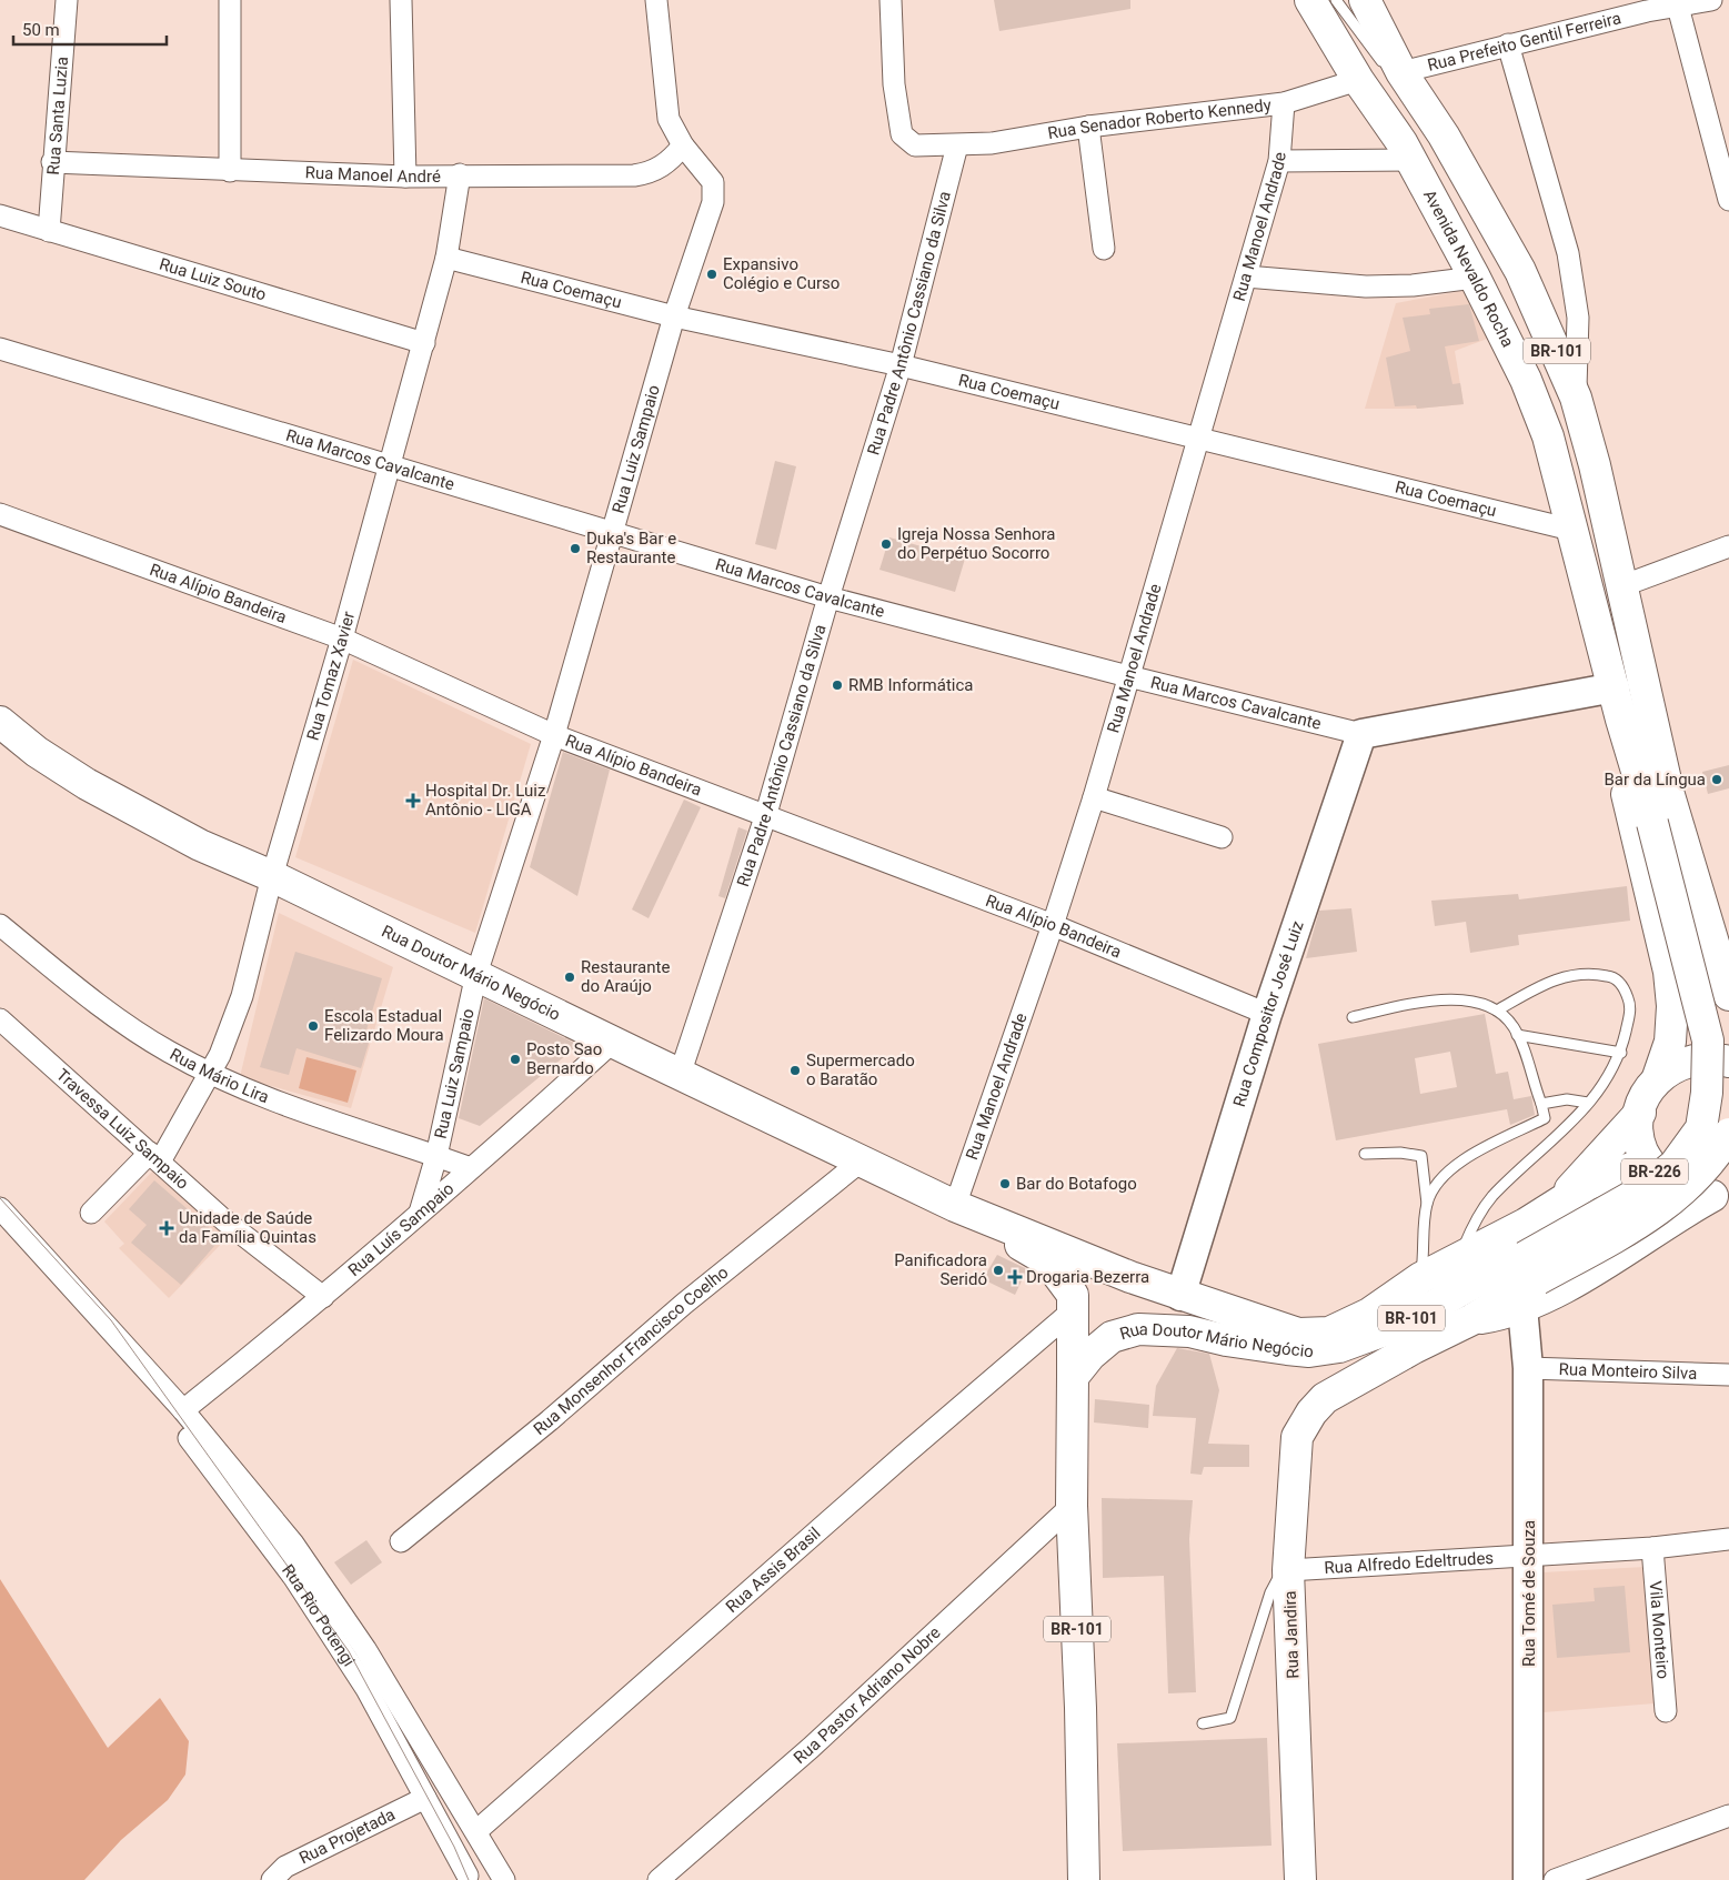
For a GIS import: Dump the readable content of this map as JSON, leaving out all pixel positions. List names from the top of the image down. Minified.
{"streets":{"main road":["Avenida Nevaldo Rocha","BR-101","Rua Doutor Mário Negócio","BR-226","Rua Jandira"],"street":["Rua Prefeito Gentil Ferreira","Rua Santa Luzia","Rua Senador Roberto Kennedy","Rua Manoel André","Rua Manoel Andrade","Rua Luiz Souto","Rua Coemaçu","Rua Padre Antônio Cassiano da Silva","Rua Luiz Sampaio","Rua Marcos Cavalcante","Rua Alípio Bandeira","Rua Tomaz Xavier","Rua Compositor José Luiz","Rua Mário Lira","Travessa Luiz Sampaio","Rua Luís Sampaio","Rua Monsenhor Francisco Coelho","Rua Monteiro Silva","Rua Alfredo Edeltrudes","Rua Assis Brasil","Rua Tomé de Souza","Rua Rio Potengi","Vila Monteiro","Rua Pastor Adriano Nobre","Rua Projetada"]},"crossings":[["Rua Prefeito Gentil Ferreira","BR-101"],["Rua Santa Luzia","Rua Manoel André"],["Rua Santa Luzia","Rua Luiz Souto"],["Rua Senador Roberto Kennedy","Rua Manoel Andrade"],["Rua Senador Roberto Kennedy","Avenida Nevaldo Rocha"],["Rua Senador Roberto Kennedy","Rua Padre Antônio Cassiano da Silva"],["Rua Manoel André","Rua Luiz Sampaio"],["Rua Manoel André","Rua Tomaz Xavier"],["Rua Manoel Andrade","Rua Coemaçu"],["Rua Manoel Andrade","Rua Marcos Cavalcante"],["Rua Manoel Andrade","Rua Alípio Bandeira"],["Rua Manoel Andrade","Rua Doutor Mário Negócio"],["Avenida Nevaldo Rocha","Rua Coemaçu"],["Avenida Nevaldo Rocha","BR-101"],["Avenida Nevaldo Rocha","Rua Marcos Cavalcante"],["Rua Luiz Souto","Rua Tomaz Xavier"],["Rua Coemaçu","Rua Padre Antônio Cassiano da Silva"],["Rua Coemaçu","Rua Luiz Sampaio"],["Rua Coemaçu","Rua Tomaz Xavier"],["Rua Padre Antônio Cassiano da Silva","Rua Marcos Cavalcante"],["Rua Padre Antônio Cassiano da Silva","Rua Alípio Bandeira"],["Rua Padre Antônio Cassiano da Silva","Rua Doutor Mário Negócio"],["BR-101","Rua Doutor Mário Negócio"],["BR-101","Rua Jandira"],["BR-101","Rua Pastor Adriano Nobre"],["Rua Luiz Sampaio","Rua Marcos Cavalcante"],["Rua Luiz Sampaio","Rua Alípio Bandeira"],["Rua Luiz Sampaio","Rua Doutor Mário Negócio"],["Rua Luiz Sampaio","Rua Mário Lira"],["Rua Luiz Sampaio","Rua Luís Sampaio"],["Rua Marcos Cavalcante","Rua Tomaz Xavier"],["Rua Marcos Cavalcante","Rua Compositor José Luiz"],["Rua Alípio Bandeira","Rua Tomaz Xavier"],["Rua Alípio Bandeira","Rua Compositor José Luiz"],["Rua Tomaz Xavier","Rua Doutor Mário Negócio"],["Rua Tomaz Xavier","Rua Mário Lira"],["Rua Tomaz Xavier","Travessa Luiz Sampaio"],["Rua Doutor Mário Negócio","Rua Compositor José Luiz"],["Rua Doutor Mário Negócio","BR-226"],["Rua Doutor Mário Negócio","Rua Luís Sampaio"],["Rua Doutor Mário Negócio","Rua Monsenhor Francisco Coelho"],["Rua Doutor Mário Negócio","Rua Assis Brasil"],["Rua Mário Lira","Rua Luís Sampaio"],["Travessa Luiz Sampaio","Rua Luís Sampaio"],["Rua Luís Sampaio","Rua Rio Potengi"],["Rua Monteiro Silva","Rua Tomé de Souza"],["Rua Alfredo Edeltrudes","Rua Tomé de Souza"],["Rua Alfredo Edeltrudes","Vila Monteiro"],["Rua Alfredo Edeltrudes","Rua Jandira"],["Rua Assis Brasil","Rua Rio Potengi"],["Rua Rio Potengi","Rua Projetada"]],"places":{"other":["Expansivo Colégio e Curso","Igreja Nossa Senhora do Perpétuo Socorro","Duka's Bar e Restaurante","RMB Informática","Bar da Língua","Restaurante do Araújo","Escola Estadual Felizardo Moura","Posto Sao Bernardo","Supermercado o Baratão","Bar do Botafogo","Panificadora Seridó"],"health":["Hospital Dr. Luiz Antônio - LIGA","Unidade de Saúde da Família Quintas","Drogaria Bezerra"]},"scale_bar":"50 m"}
